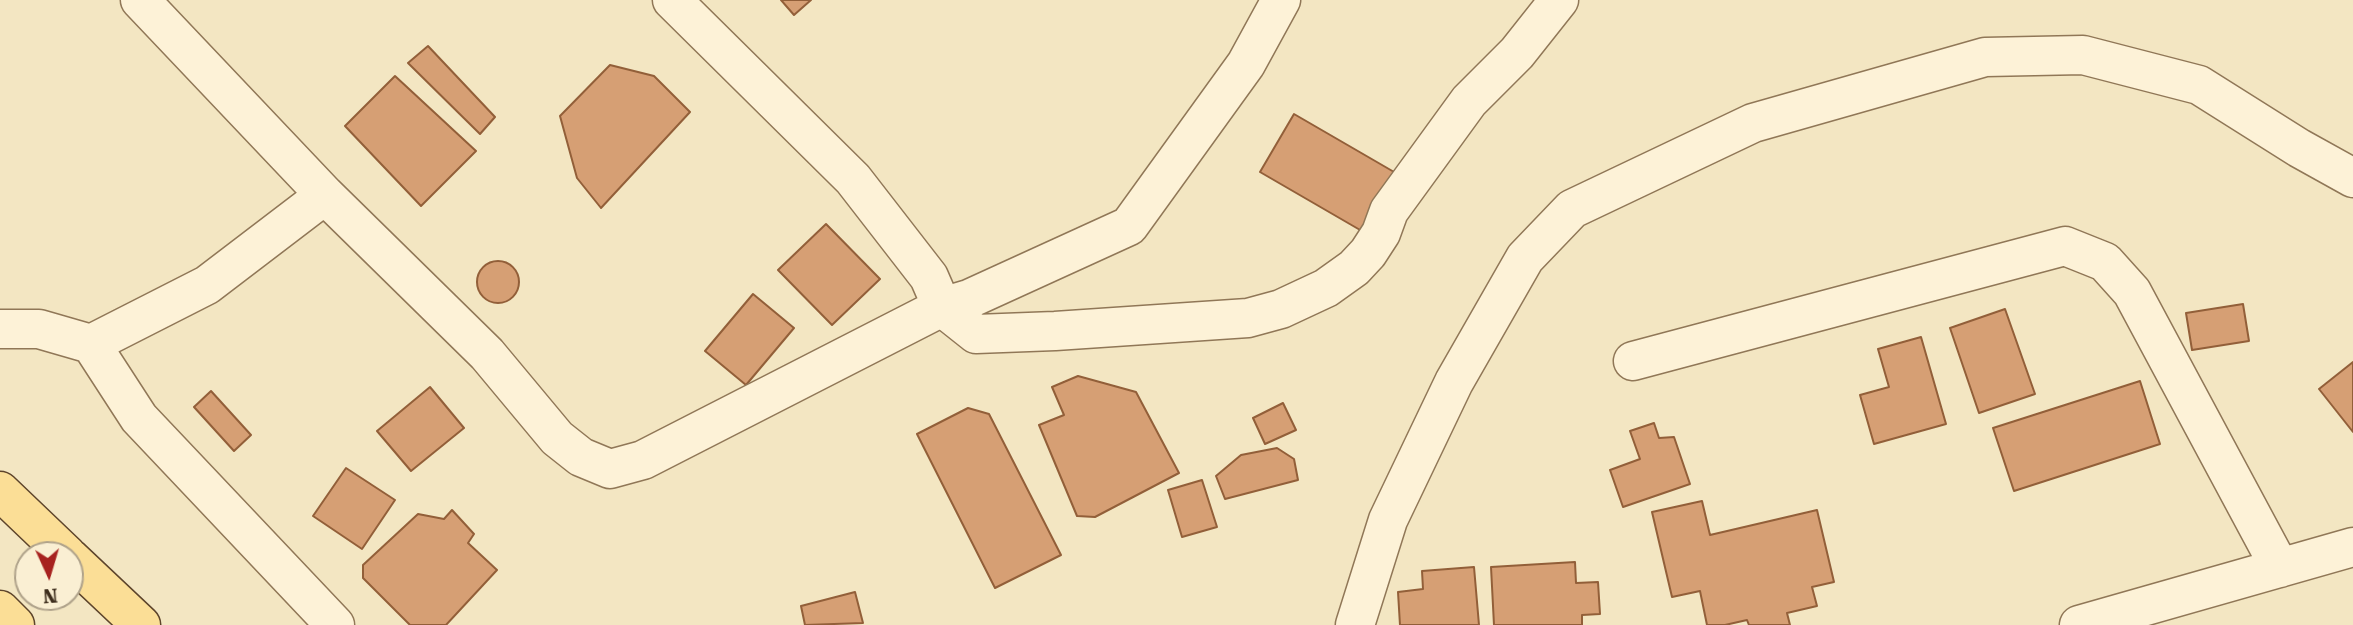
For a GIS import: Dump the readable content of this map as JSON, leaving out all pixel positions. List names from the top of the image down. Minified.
{"north":"bottom"}
